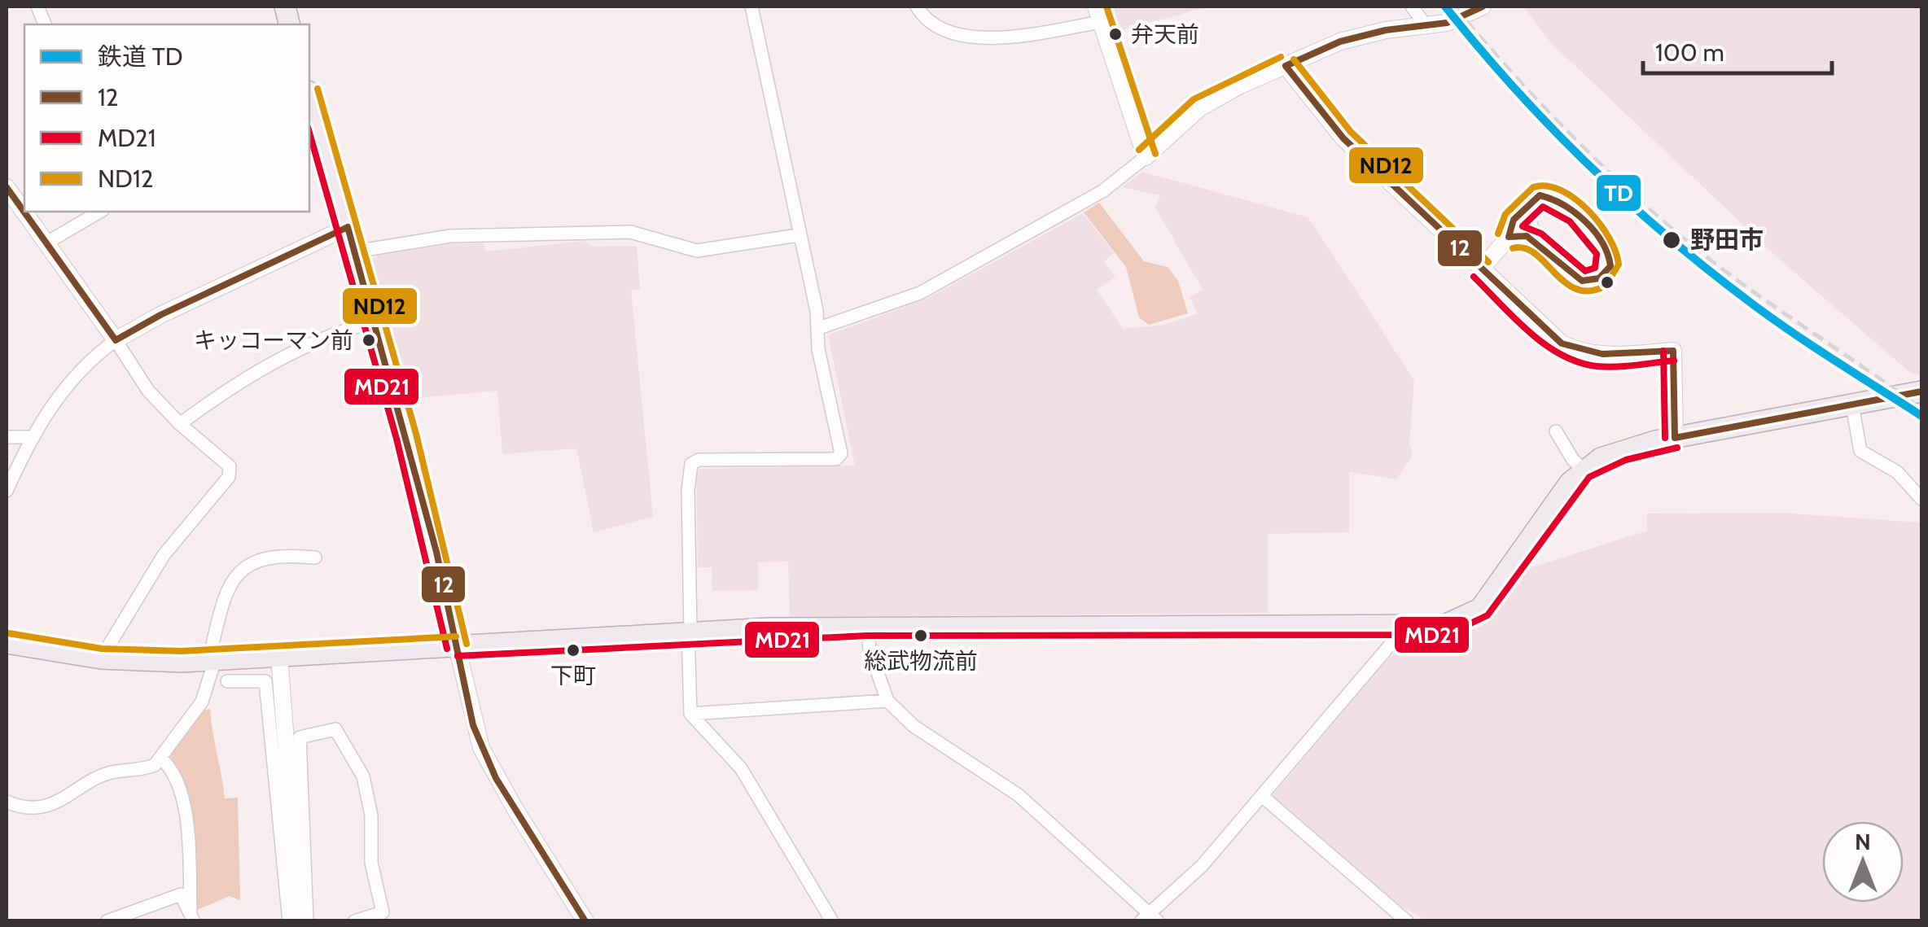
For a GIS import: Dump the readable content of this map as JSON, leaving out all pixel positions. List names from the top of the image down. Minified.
{"places":["弁天前","野田市","キッコーマン前","総武物流前","下町"],"lines":["rail line TD","transit line 12","transit line ND12","transit line MD21"],"legend":["鉄道 TD","12","MD21","ND12"],"scale_bar":"100 m","north":"top"}
